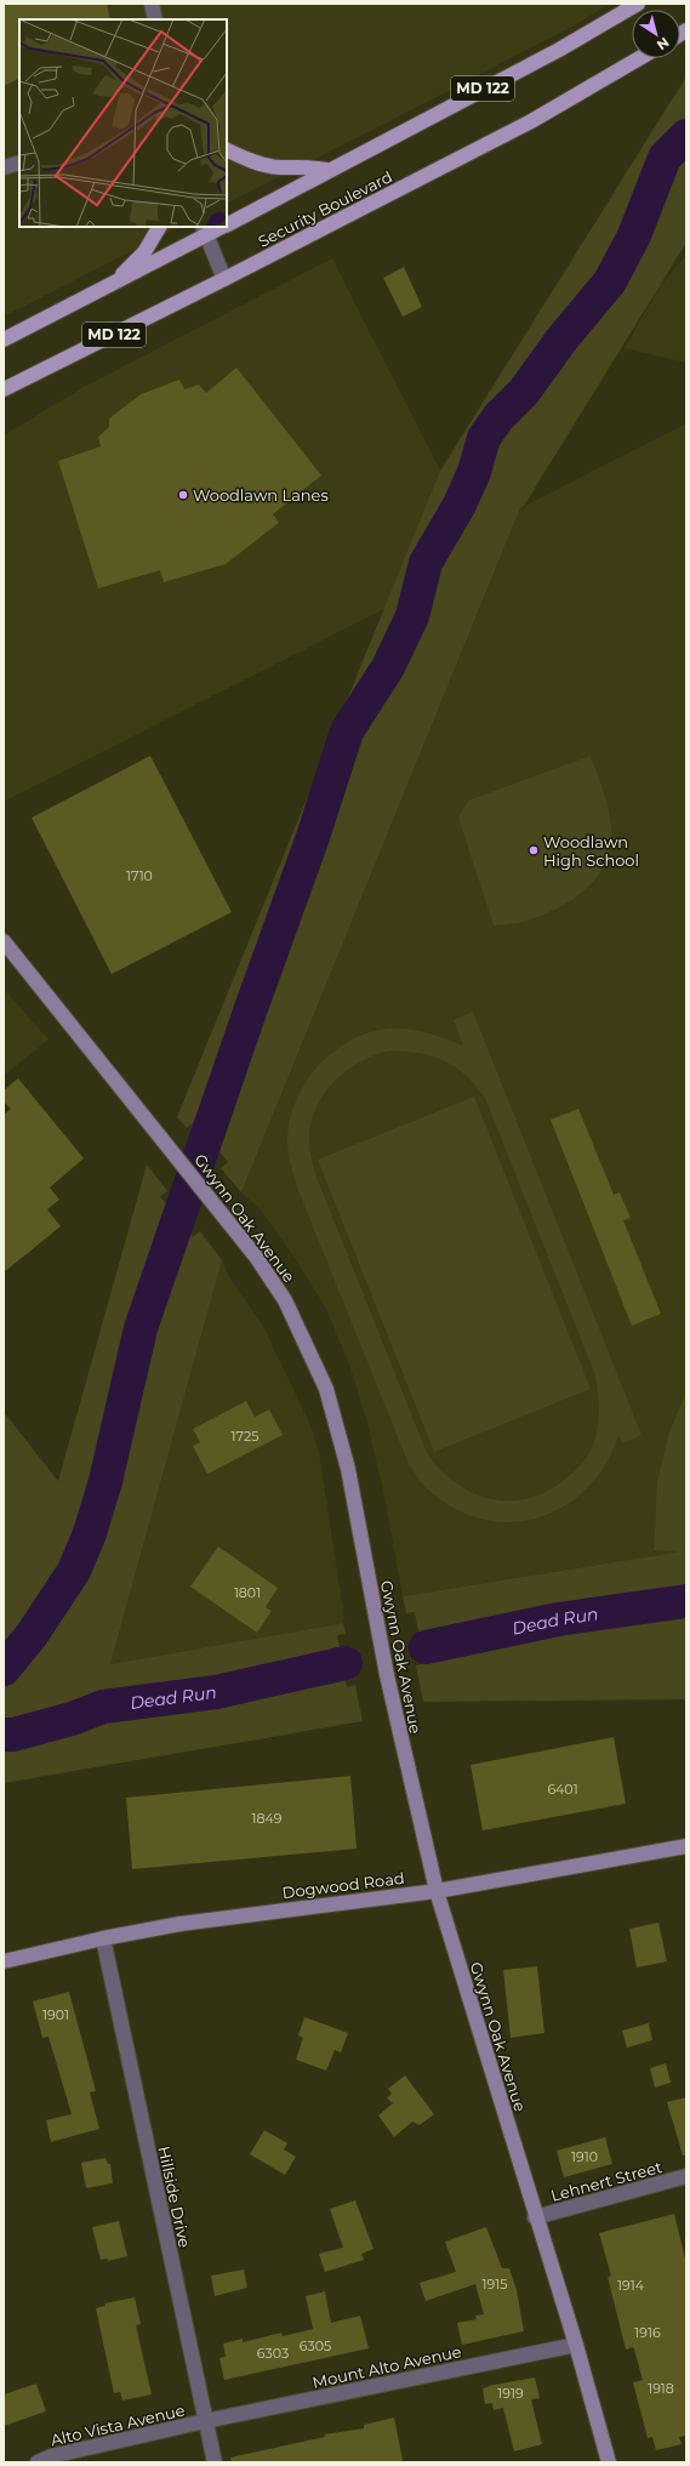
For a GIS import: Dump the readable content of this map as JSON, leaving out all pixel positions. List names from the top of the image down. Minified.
{"streets":{"main road":["MD 122","Security Boulevard"],"street":["Gwynn Oak Avenue","Dogwood Road","Lehnert Street","Hillside Drive","Mount Alto Avenue","Alto Vista Avenue"]},"crossings":[["Gwynn Oak Avenue","Dogwood Road"],["Gwynn Oak Avenue","Lehnert Street"],["Gwynn Oak Avenue","Mount Alto Avenue"],["Dogwood Road","Hillside Drive"],["Hillside Drive","Mount Alto Avenue"],["Hillside Drive","Alto Vista Avenue"],["Mount Alto Avenue","Alto Vista Avenue"]],"water":["Dead Run"],"places":["Woodlawn Lanes","Woodlawn High School"],"house_numbers":["1710","1725","1801","6401","1849","1901","1910","1915","1914","1916","6305","6303","1918","1919"],"north":"bottom right"}
